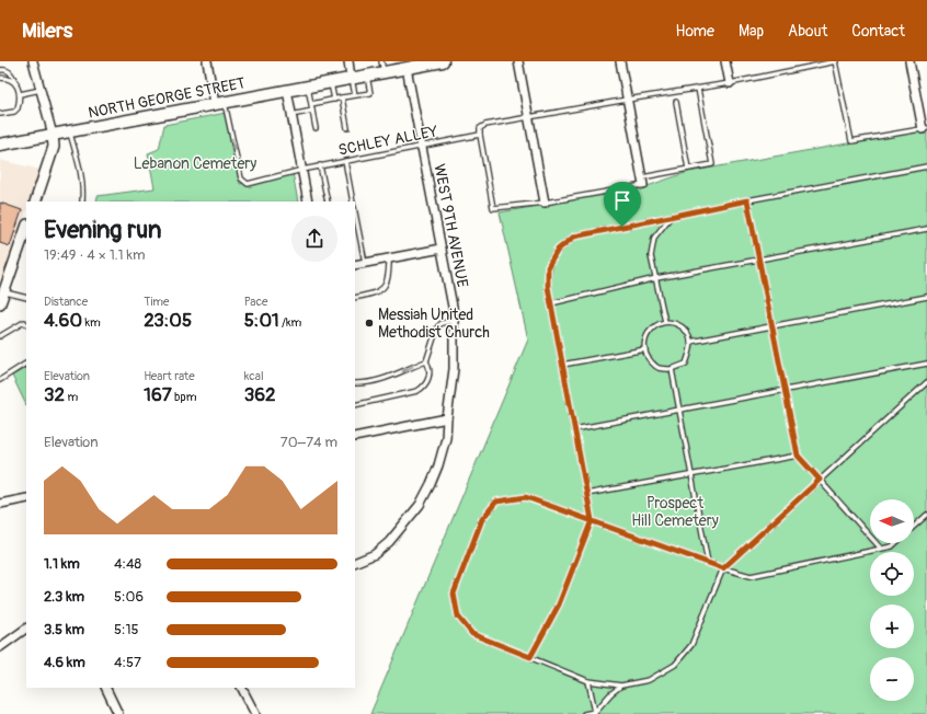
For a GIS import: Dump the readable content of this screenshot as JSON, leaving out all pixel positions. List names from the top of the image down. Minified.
{"streets":{"main road":["NORTH GEORGE STREET"],"street":["WEST 9TH AVENUE"],"lane":["SCHLEY ALLEY"]},"crossings":[["NORTH GEORGE STREET","SCHLEY ALLEY"],["NORTH GEORGE STREET","WEST 9TH AVENUE"],["SCHLEY ALLEY","WEST 9TH AVENUE"]],"parks":["Lebanon Cemetery","Prospect Hill Cemetery"],"places":["Messiah United Methodist Church"],"north":"left","page":{"header":"Milers","nav":["Home","Map","About","Contact"],"heading":["Evening run","19:49 · 4 × 1.1 km"],"stats":[["Distance","4.60 km"],["Time","23:05"],["Pace","5:01 /km"],["Elevation","32 m"],["Heart rate","167 bpm"],["kcal","362"]],"chart":["Elevation","70–74 m"],"map_buttons":["+","−"],"list":[{"name":"1.1 km","note":"4:48"},{"name":"2.3 km","note":"5:06"},{"name":"3.5 km","note":"5:15"},{"name":"4.6 km","note":"4:57"}]}}
